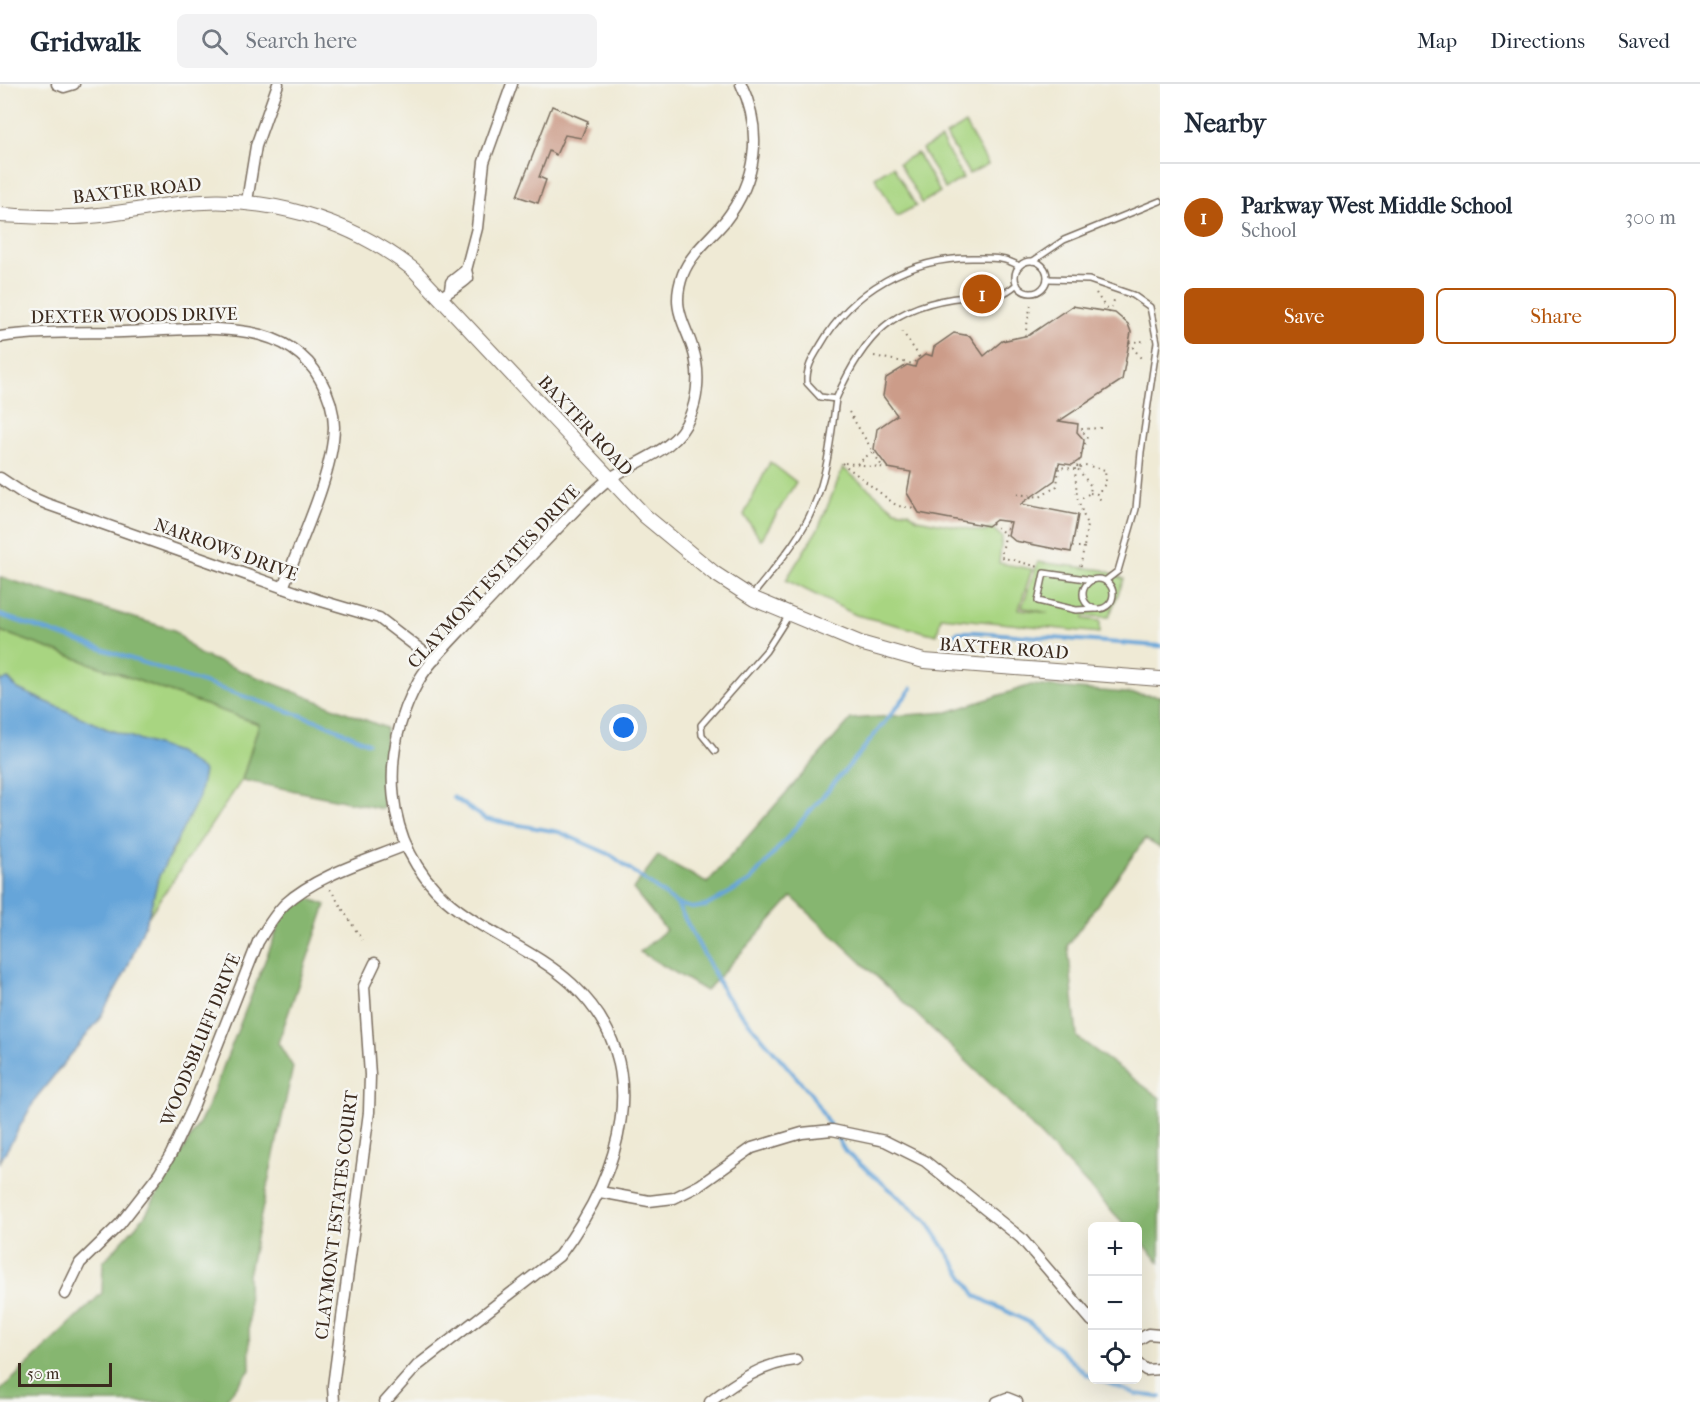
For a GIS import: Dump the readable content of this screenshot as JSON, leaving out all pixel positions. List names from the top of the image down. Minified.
{"streets":{"main road":["BAXTER ROAD"],"street":["DEXTER WOODS DRIVE","NARROWS DRIVE","CLAYMONT ESTATES DRIVE","WOODSBLUFF DRIVE","CLAYMONT ESTATES COURT"]},"crossings":[["BAXTER ROAD","CLAYMONT ESTATES DRIVE"],["DEXTER WOODS DRIVE","NARROWS DRIVE"],["NARROWS DRIVE","CLAYMONT ESTATES DRIVE"],["CLAYMONT ESTATES DRIVE","WOODSBLUFF DRIVE"]],"scale_bar":"50 m","page":{"header":"Gridwalk","search":"Search here","nav":["Map","Directions","Saved"],"heading":"Nearby","list":[{"mark":"1","name":"Parkway West Middle School","note":"School","value":"300 m"}],"buttons":["Save","Share"],"pins":"1","map_buttons":["+","−"],"scale":"50 m"}}
